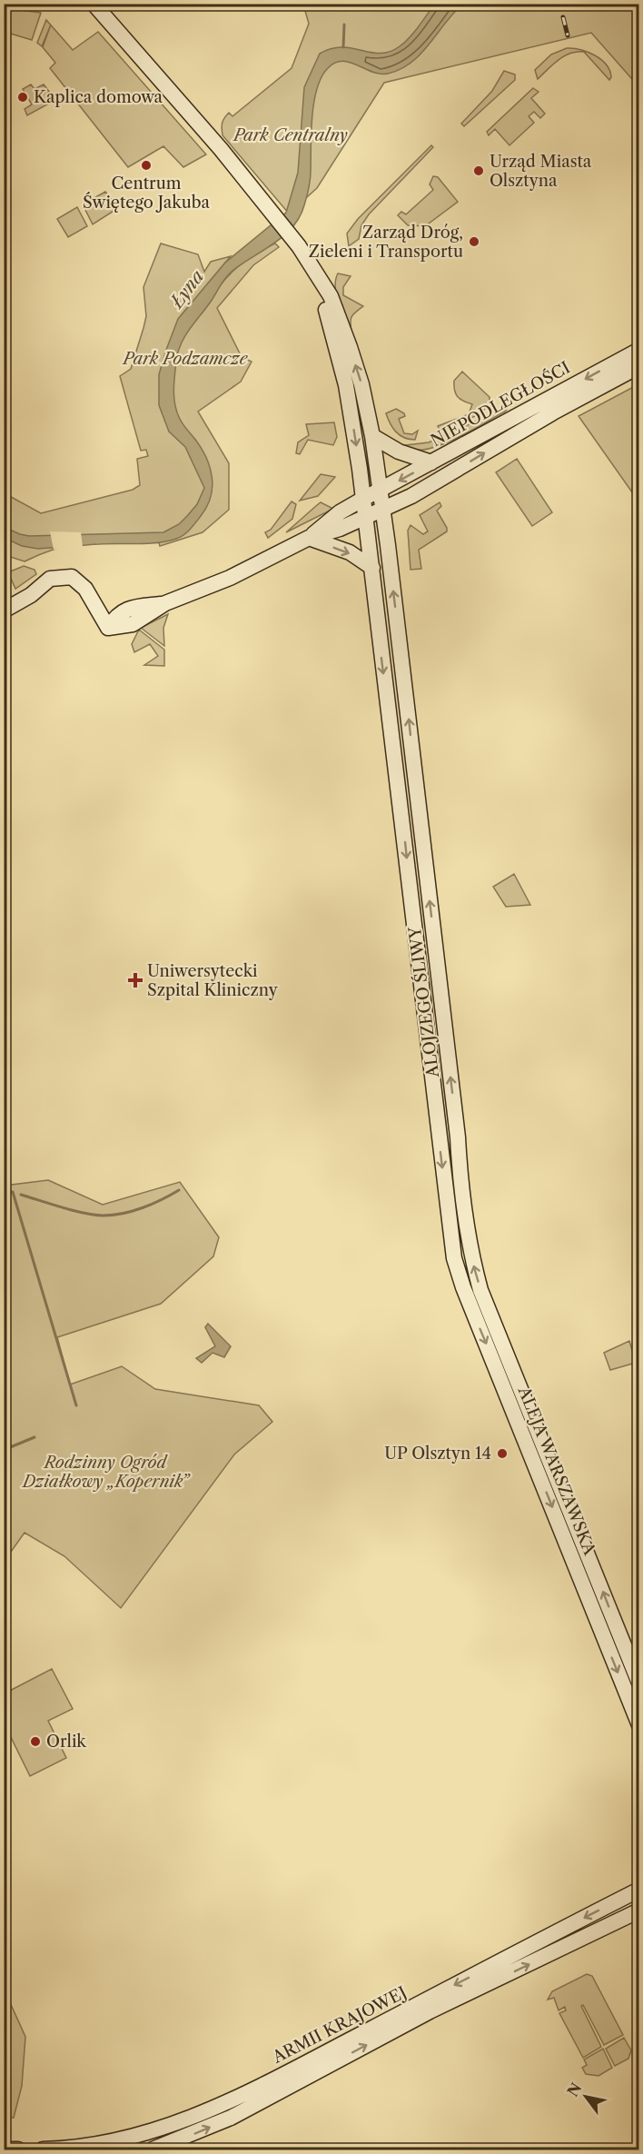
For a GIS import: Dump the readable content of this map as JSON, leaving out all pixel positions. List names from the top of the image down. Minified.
{"streets":{"street":["NIEPODLEGŁOŚCI","ALOJZEGO ŚLIWY","ALEJA WARSZAWSKA","ARMII KRAJOWEJ"]},"crossings":[["NIEPODLEGŁOŚCI","ALOJZEGO ŚLIWY"],["ALOJZEGO ŚLIWY","ALEJA WARSZAWSKA"]],"water":["Łyna"],"parks":["Park Centralny","Park Podzamcze","Rodzinny Ogród Działkowy „Kopernik”"],"places":{"other":["Kaplica domowa","Centrum Świętego Jakuba","Urząd Miasta Olsztyna","Zarząd Dróg, Zieleni i Transportu","UP Olsztyn 14","Orlik"],"health":["Uniwersytecki Szpital Kliniczny"]},"north":"top left"}
